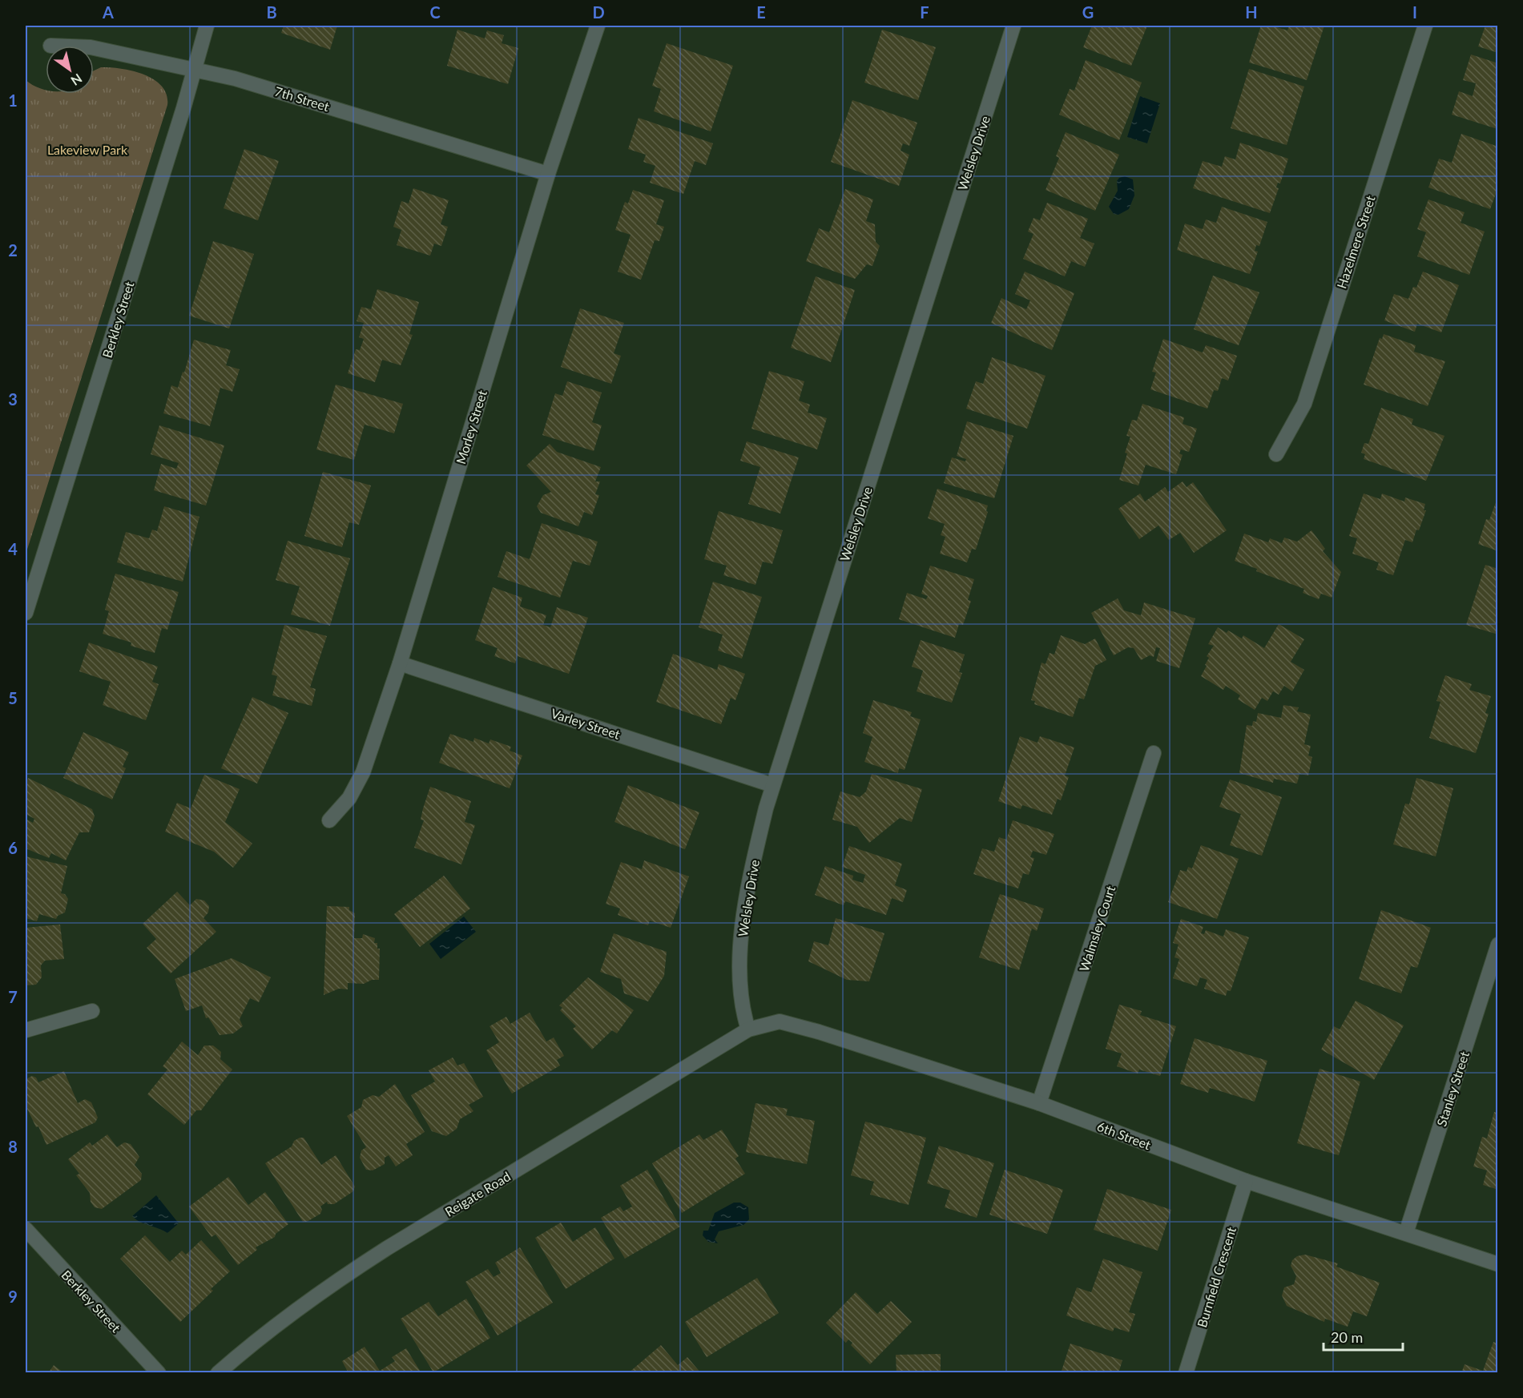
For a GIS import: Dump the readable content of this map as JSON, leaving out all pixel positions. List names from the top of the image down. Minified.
{"streets":{"street":["7th Street","Welsley Drive","Hazelmere Street","Berkley Street","Morley Street","Varley Street","Walmsley Court","Stanley Street","6th Street","Reigate Road","Burnfield Crescent"]},"crossings":[["7th Street","Berkley Street"],["7th Street","Morley Street"],["Welsley Drive","Varley Street"],["Welsley Drive","6th Street"],["Welsley Drive","Reigate Road"],["Morley Street","Varley Street"],["Walmsley Court","6th Street"],["Stanley Street","6th Street"],["6th Street","Reigate Road"],["6th Street","Burnfield Crescent"]],"parks":["Lakeview Park"],"scale_bar":"20 m","north":"bottom right","grid":{"columns":["A","B","C","D","E","F","G","H","I"],"rows":["1","2","3","4","5","6","7","8","9"]}}
